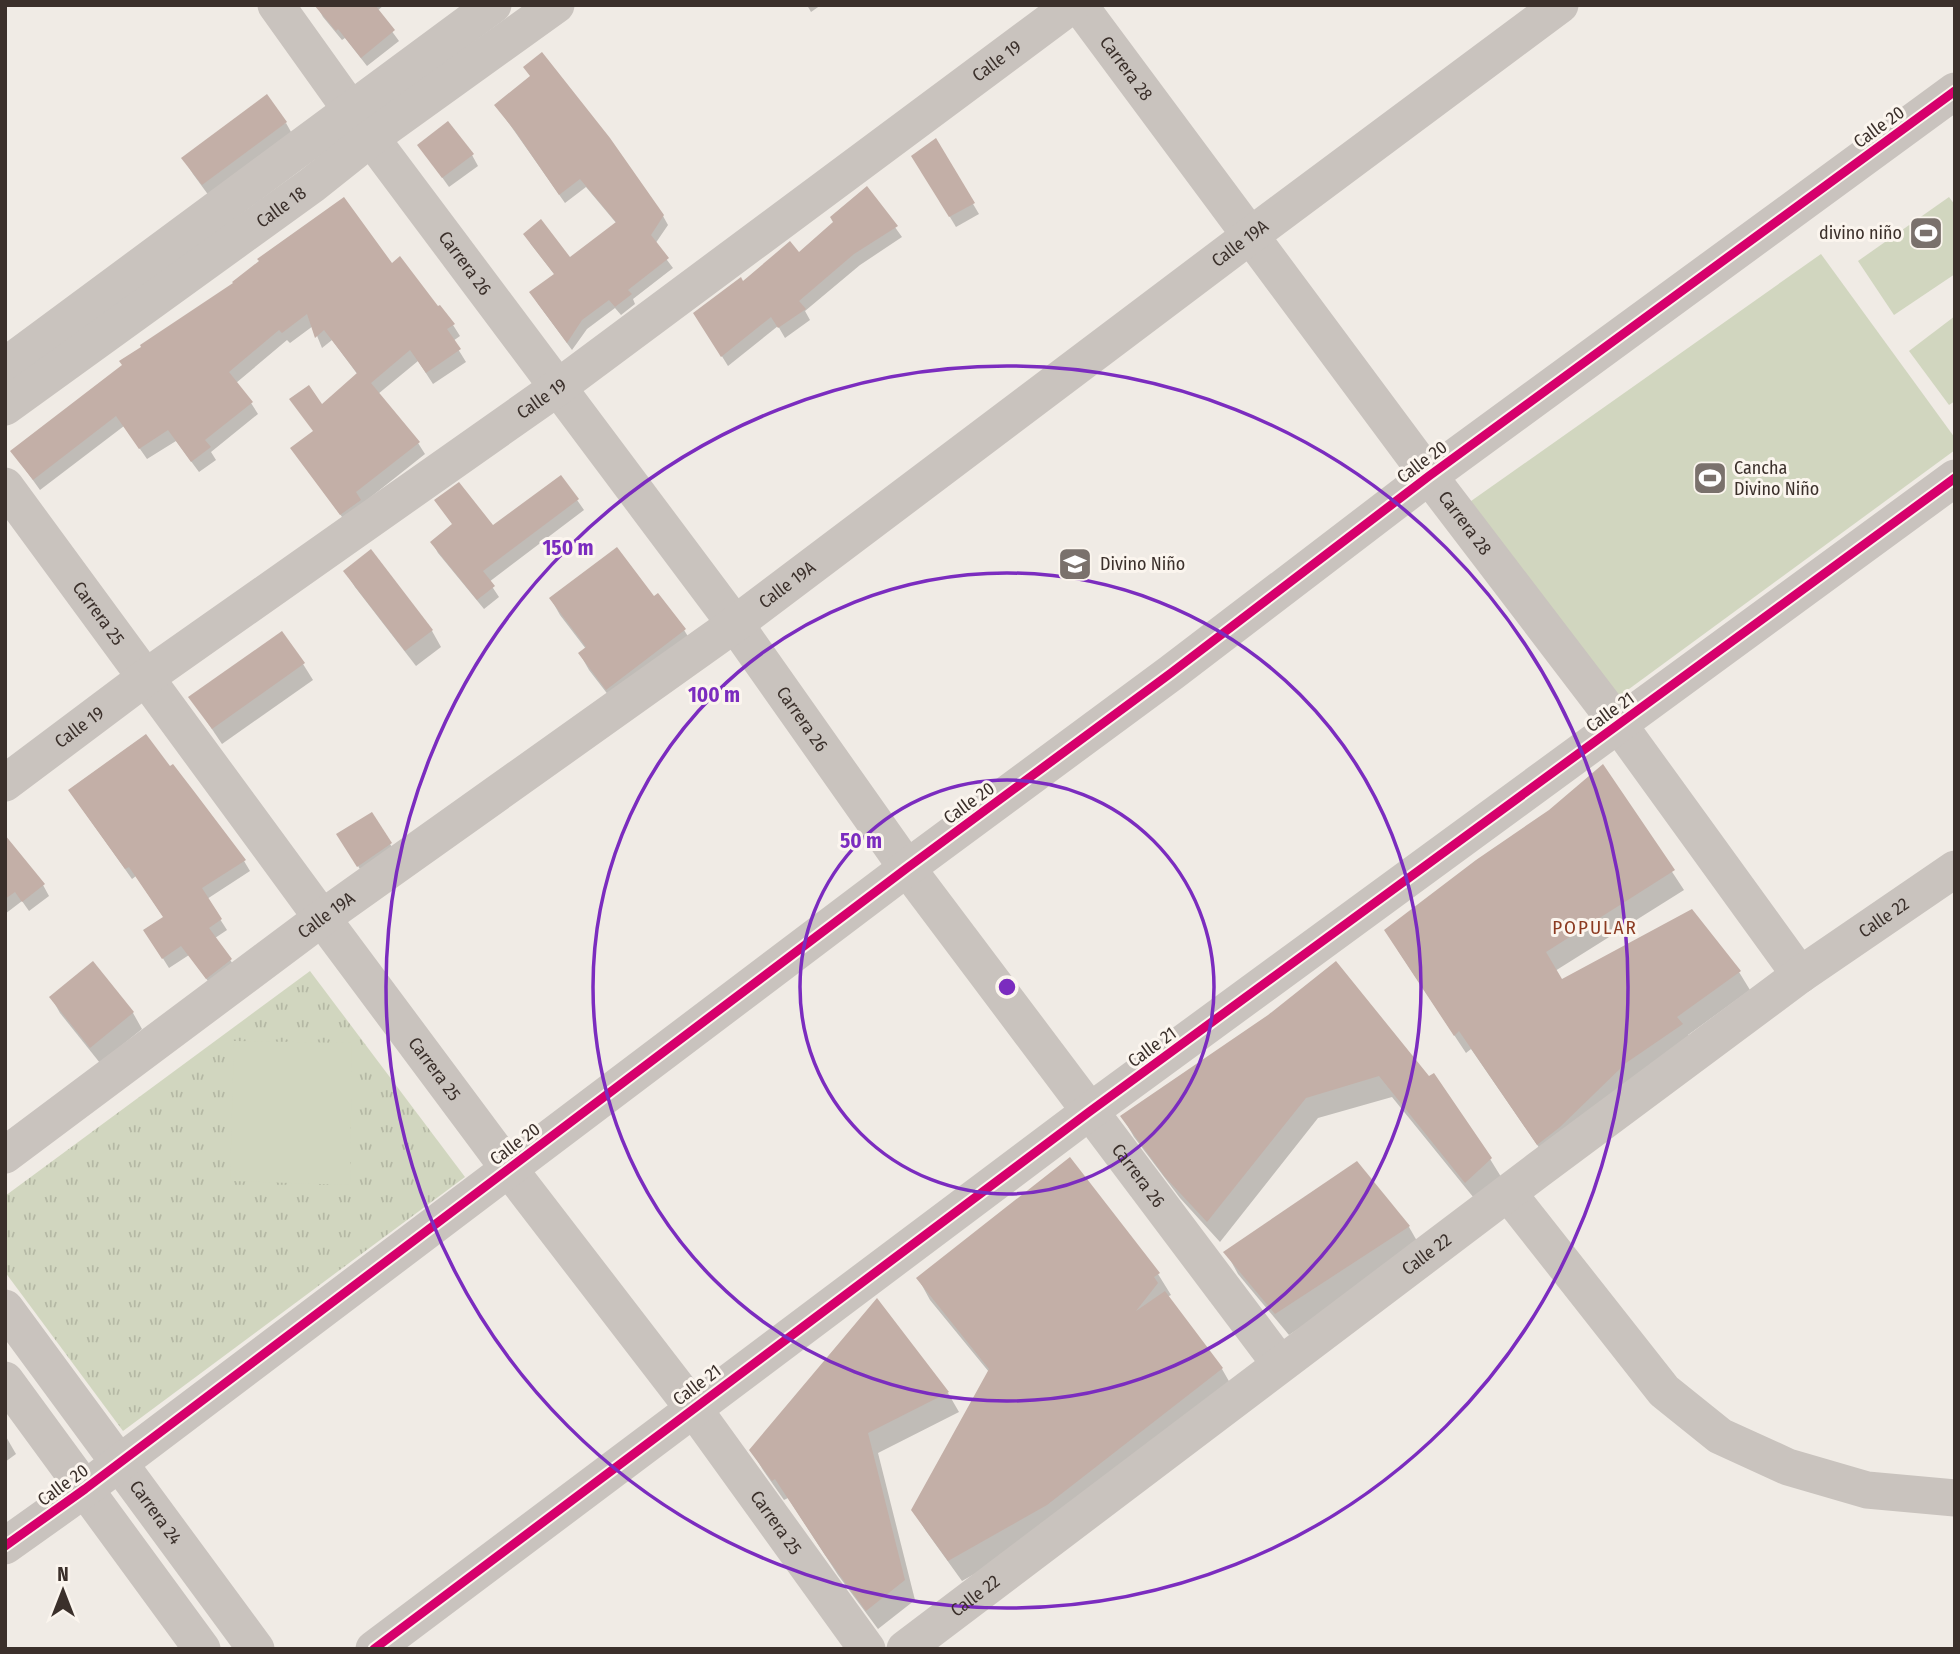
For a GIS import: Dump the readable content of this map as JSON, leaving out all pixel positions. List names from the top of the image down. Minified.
{"streets":{"street":["Calle 19","Carrera 28","Calle 20","Calle 18","Calle 19A","Carrera 26","Carrera 25","Calle 21","Calle 22","Carrera 24"]},"crossings":[["Calle 19","Carrera 26"],["Calle 19","Carrera 25"],["Carrera 28","Calle 20"],["Carrera 28","Calle 19A"],["Carrera 28","Calle 21"],["Carrera 28","Calle 22"],["Calle 20","Carrera 26"],["Calle 20","Carrera 25"],["Calle 20","Carrera 24"],["Calle 18","Carrera 26"],["Calle 19A","Carrera 26"],["Calle 19A","Carrera 25"],["Carrera 26","Calle 21"],["Carrera 26","Calle 22"],["Carrera 25","Calle 21"]],"districts":["POPULAR"],"places":{"sports":["divino niño","Cancha Divino Niño"],"school or university":["Divino Niño"]},"north":"top","rings":["150 m","100 m","50 m"]}
